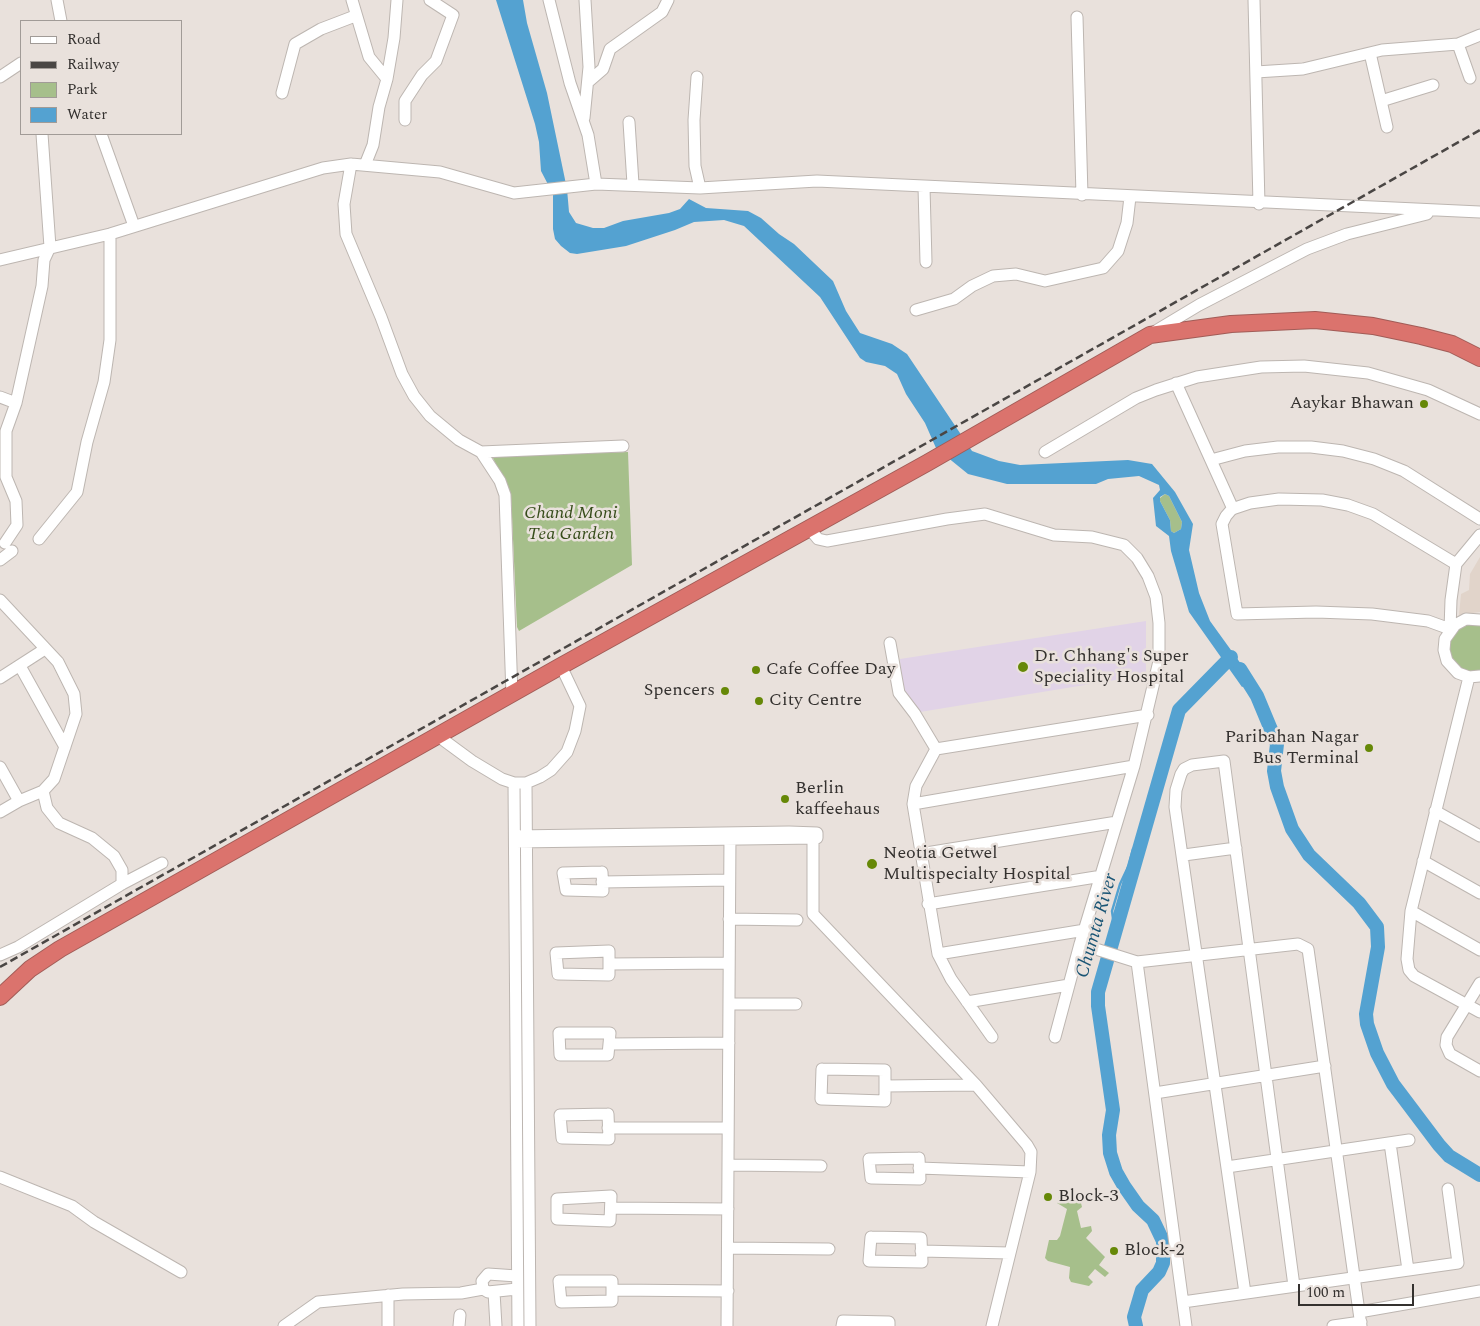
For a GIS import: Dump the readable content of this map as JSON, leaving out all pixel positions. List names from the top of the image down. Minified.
{"water":["Chumta River"],"parks":["Chand Moni Tea Garden"],"places":["Aaykar Bhawan","Dr. Chhang's Super Speciality Hospital","Cafe Coffee Day","Spencers","City Centre","Paribahan Nagar Bus Terminal","Berlin kaffeehaus","Neotia Getwel Multispecialty Hospital","Block-3","Block-2"],"legend":["Road","Railway","Park","Water"],"scale_bar":"100 m"}
